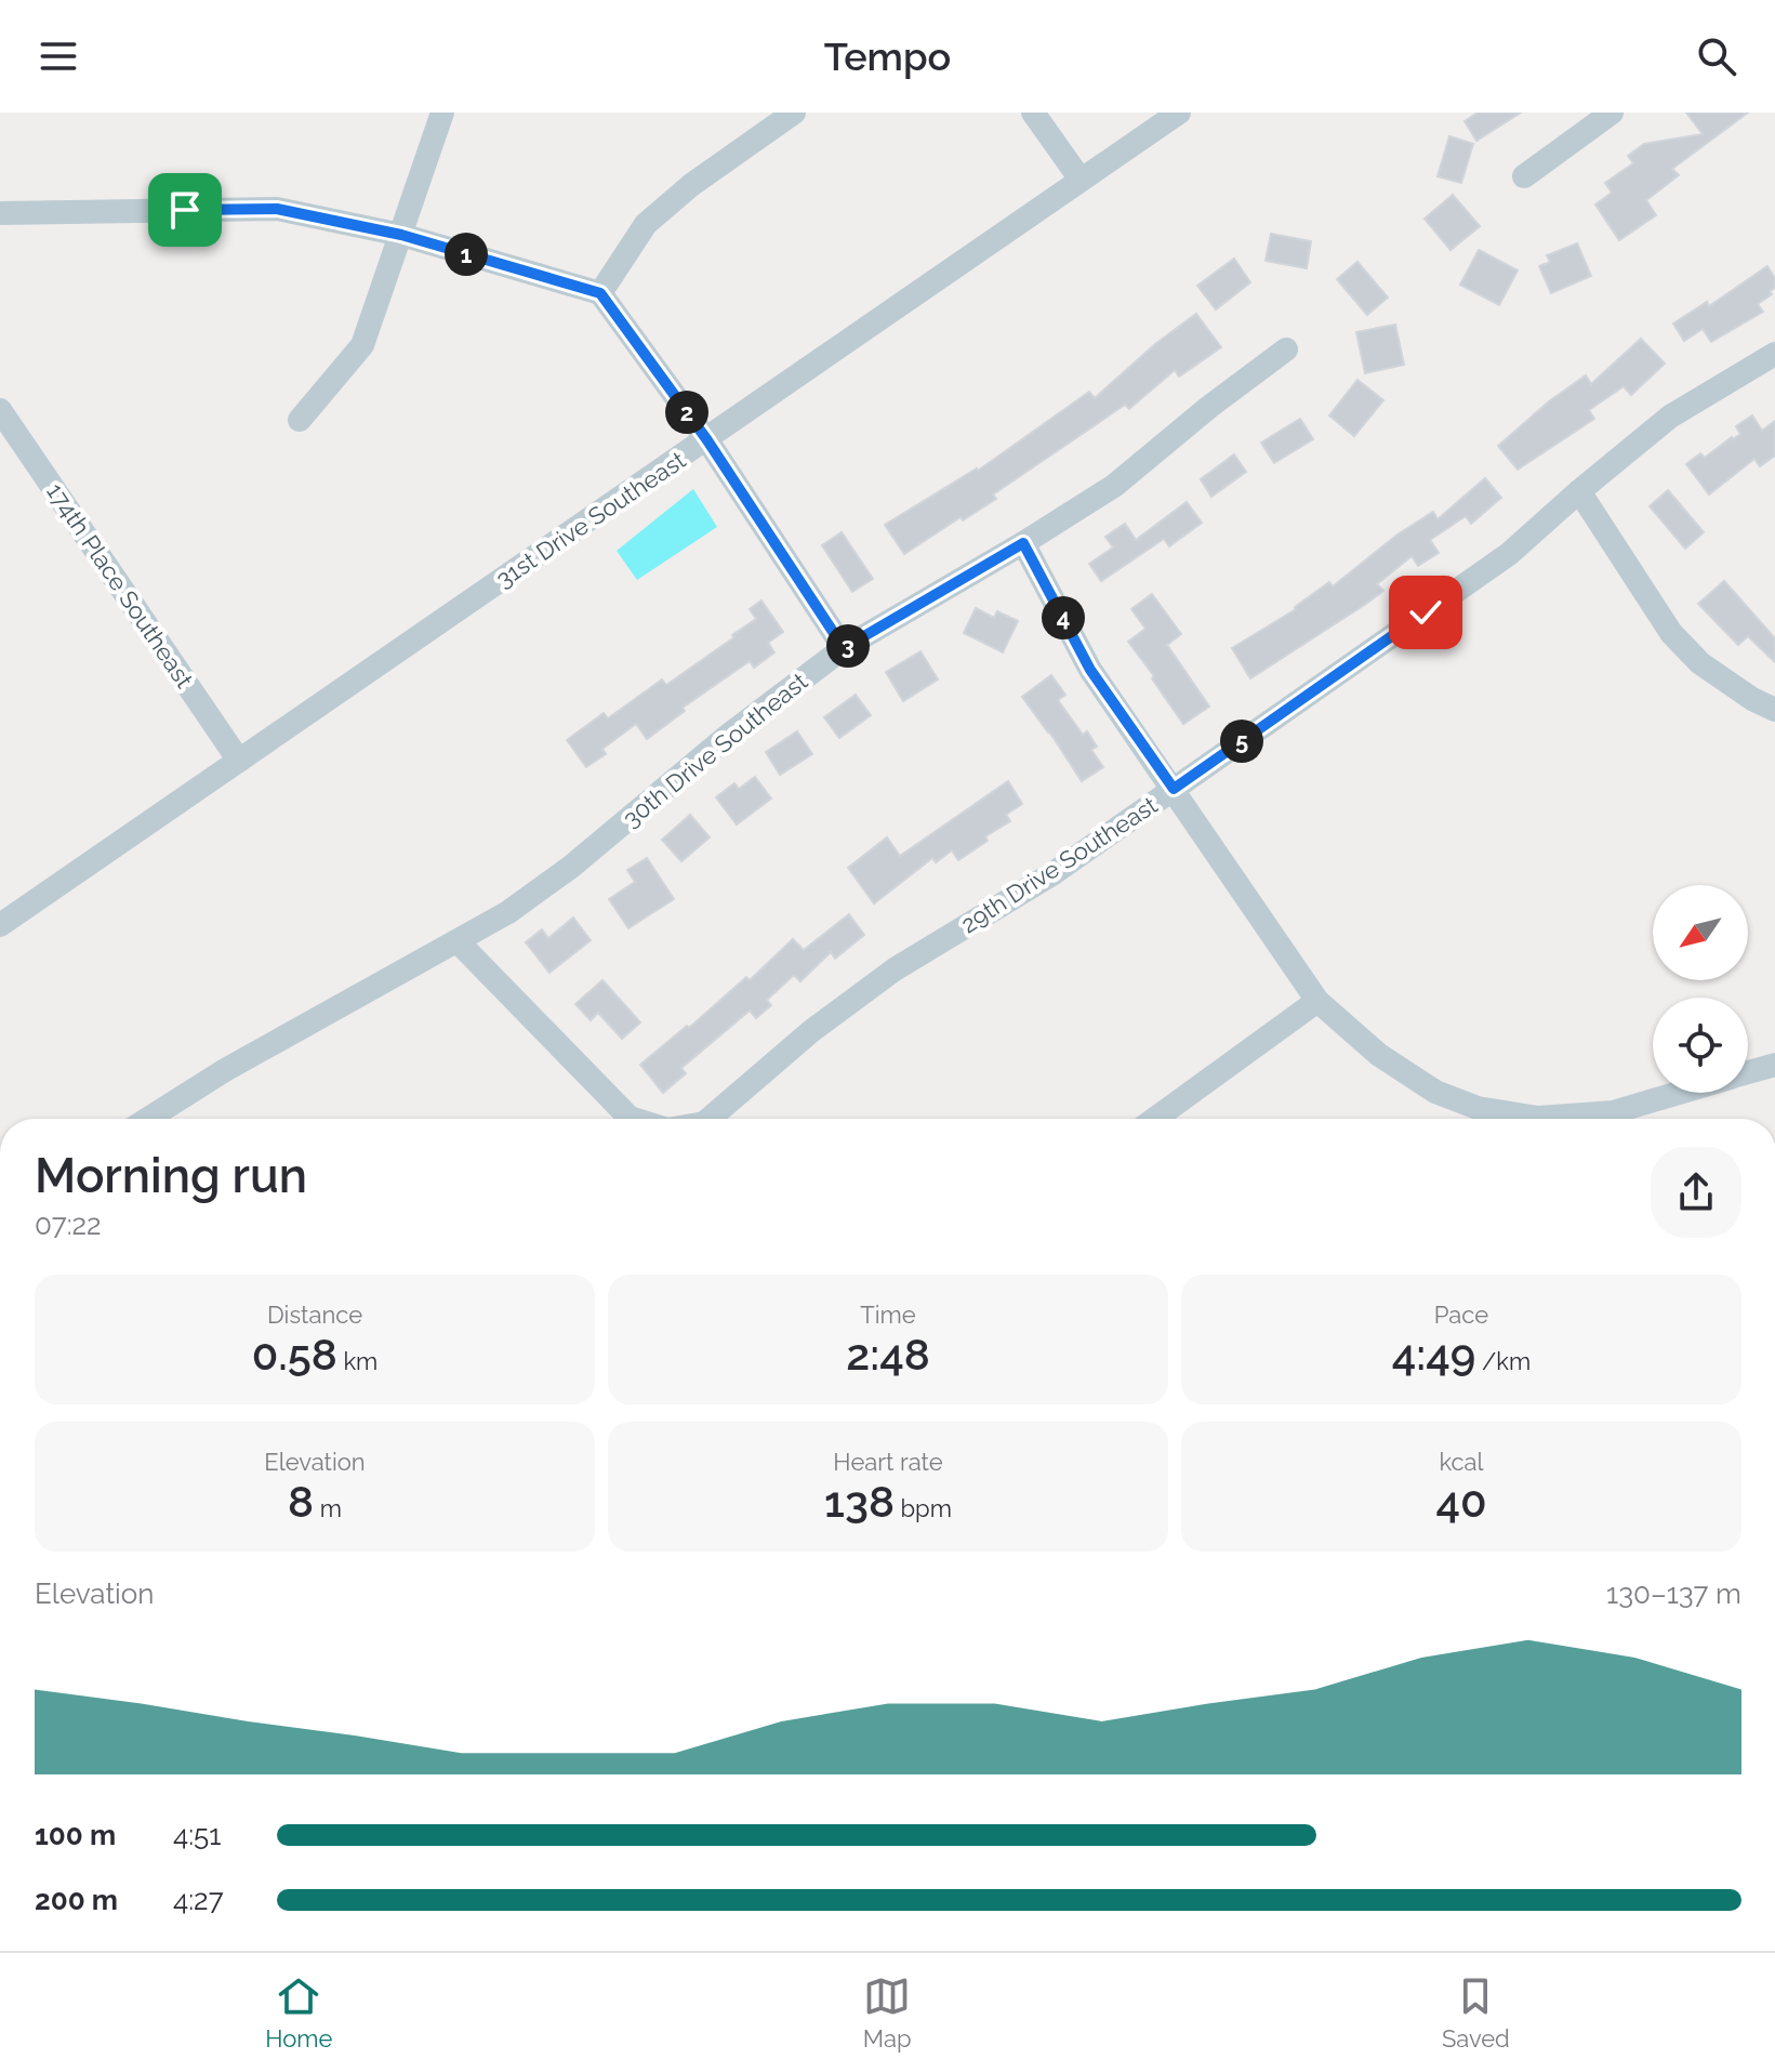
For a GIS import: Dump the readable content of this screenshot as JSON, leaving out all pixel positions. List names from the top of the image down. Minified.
{"streets":{"street":["31st Drive Southeast","174th Place Southeast","30th Drive Southeast","29th Drive Southeast"]},"crossings":[["31st Drive Southeast","174th Place Southeast"],["30th Drive Southeast","29th Drive Southeast"]],"north":"bottom left","page":{"header":"Tempo","pins":["1","2","4","3","5"],"heading":["Morning run","07:22"],"stats":[["Distance","0.58 km"],["Time","2:48"],["Pace","4:49 /km"],["Elevation","8 m"],["Heart rate","138 bpm"],["kcal","40"]],"chart":["Elevation","130–137 m"],"list":[{"name":"100 m","note":"4:51"},{"name":"200 m","note":"4:27"}],"tabs":["Home","Map","Saved"]}}
